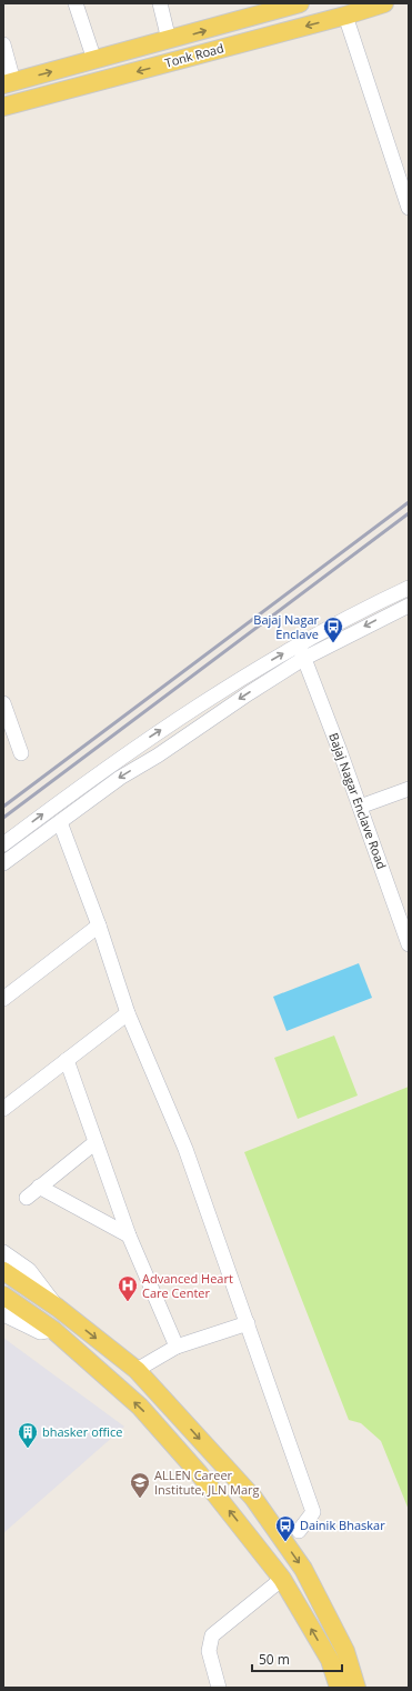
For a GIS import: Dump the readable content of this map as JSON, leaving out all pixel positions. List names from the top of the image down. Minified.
{"streets":{"main road":["Tonk Road"],"street":["Bajaj Nagar Enclave Road"]},"places":{"bus stop":["Bajaj Nagar Enclave","Dainik Bhaskar"],"hospital":["Advanced Heart Care Center"],"building":["bhasker office"],"school or university":["ALLEN Career Institute, JLN Marg"]},"scale_bar":"50 m"}
